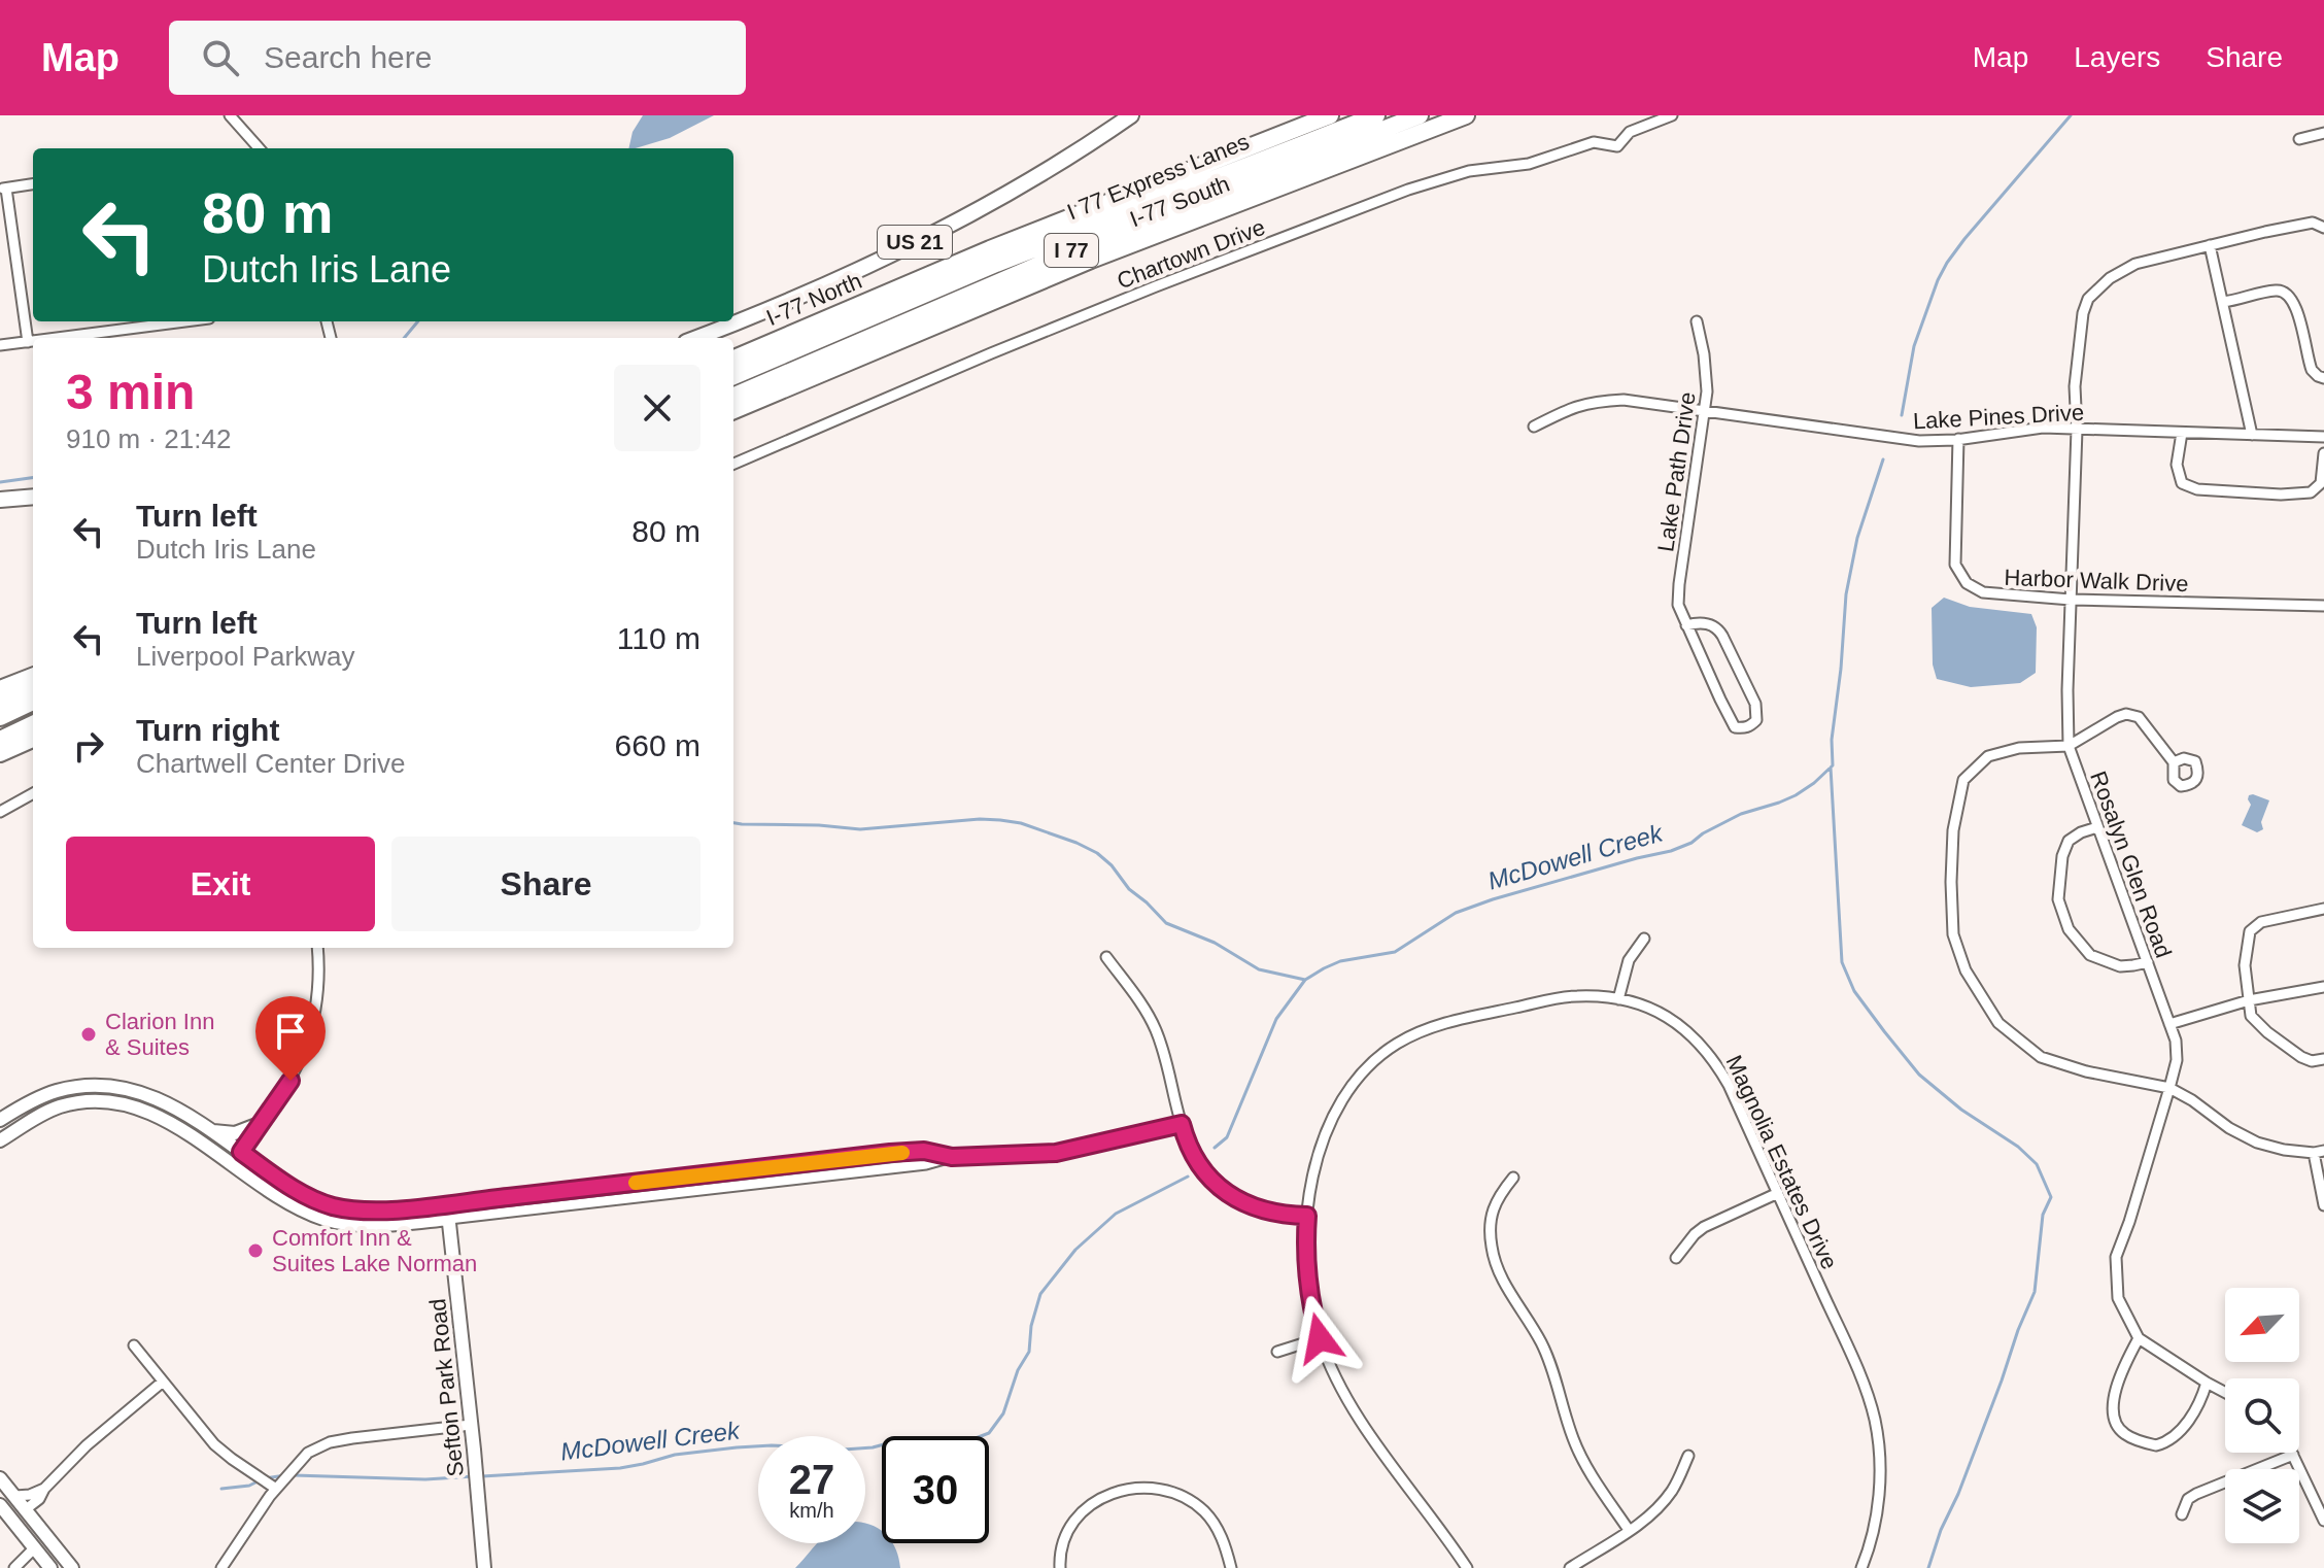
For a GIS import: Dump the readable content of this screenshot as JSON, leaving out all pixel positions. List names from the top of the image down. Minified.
{"streets":{"highway":["I 77 Express Lanes","I-77 South","I 77","I-77 North"],"main road":["US 21"],"street":["Chartown Drive","Lake Pines Drive","Lake Path Drive","Harbor Walk Drive","Rosalyn Glen Road","Magnolia Estates Drive","Sefton Park Road"]},"crossings":[["Lake Pines Drive","Lake Path Drive"],["Lake Pines Drive","Harbor Walk Drive"],["Lake Pines Drive","Rosalyn Glen Road"],["Harbor Walk Drive","Rosalyn Glen Road"]],"water":["McDowell Creek"],"places":["Clarion Inn & Suites","Comfort Inn & Suites Lake Norman"],"north":"bottom left","page":{"header":"Map","search":"Search here","nav":["Map","Layers","Share"],"turn":["80 m","Dutch Iris Lane"],"heading":["3 min","910 m · 21:42"],"list":[{"name":"Turn left","note":"Dutch Iris Lane","value":"80 m"},{"name":"Turn left","note":"Liverpool Parkway","value":"110 m"},{"name":"Turn right","note":"Chartwell Center Drive","value":"660 m"}],"buttons":["Exit","Share"],"speed":"27 km/h","limit":"30"}}
